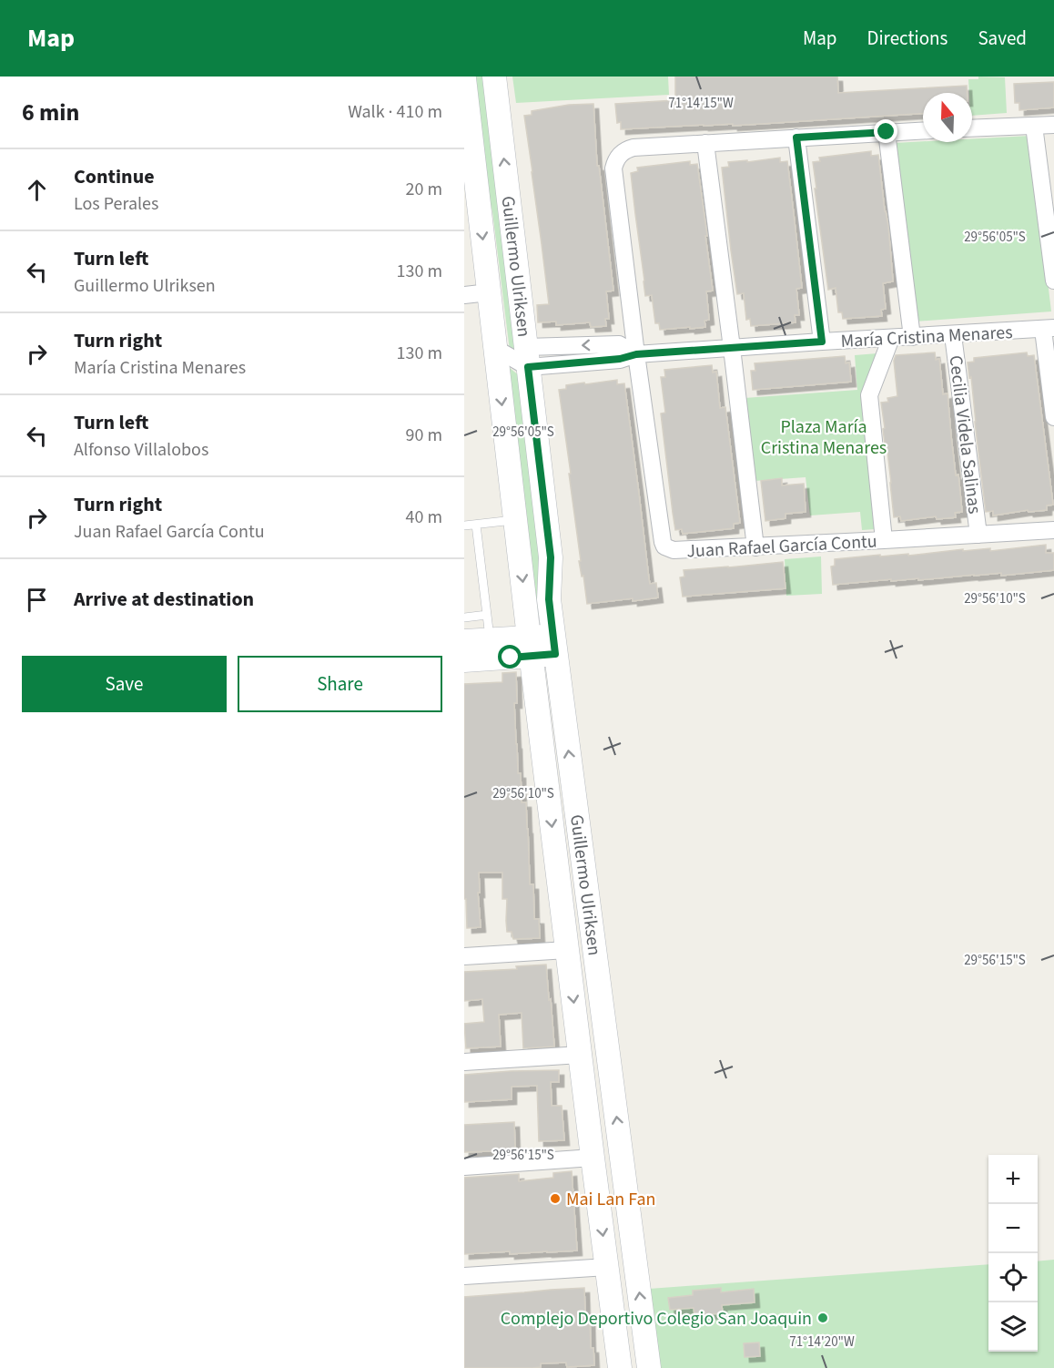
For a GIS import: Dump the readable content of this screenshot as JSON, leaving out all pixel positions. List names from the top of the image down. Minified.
{"streets":{"main road":["Guillermo Ulriksen"],"street":["María Cristina Menares","Cecilia Videla Salinas","Juan Rafael García Contu"]},"crossings":[["Guillermo Ulriksen","María Cristina Menares"],["María Cristina Menares","Cecilia Videla Salinas"],["María Cristina Menares","Juan Rafael García Contu"],["Cecilia Videla Salinas","Juan Rafael García Contu"]],"parks":["Plaza María Cristina Menares"],"places":["Mai Lan Fan","Complejo Deportivo Colegio San Joaquin"],"north":"top","page":{"header":"Map","nav":["Map","Directions","Saved"],"heading":["6 min","Walk · 410 m"],"list":[["Continue","Los Perales","20 m"],["Turn left","Guillermo Ulriksen","130 m"],["Turn right","María Cristina Menares","130 m"],["Turn left","Alfonso Villalobos","90 m"],["Turn right","Juan Rafael García Contu","40 m"],"Arrive at destination"],"buttons":["Save","Share"],"map_buttons":["+","−"]},"coordinates":["71°14'15\"W","29°56'05\"S","29°56'10\"S","29°56'15\"S","71°14'20\"W"]}
